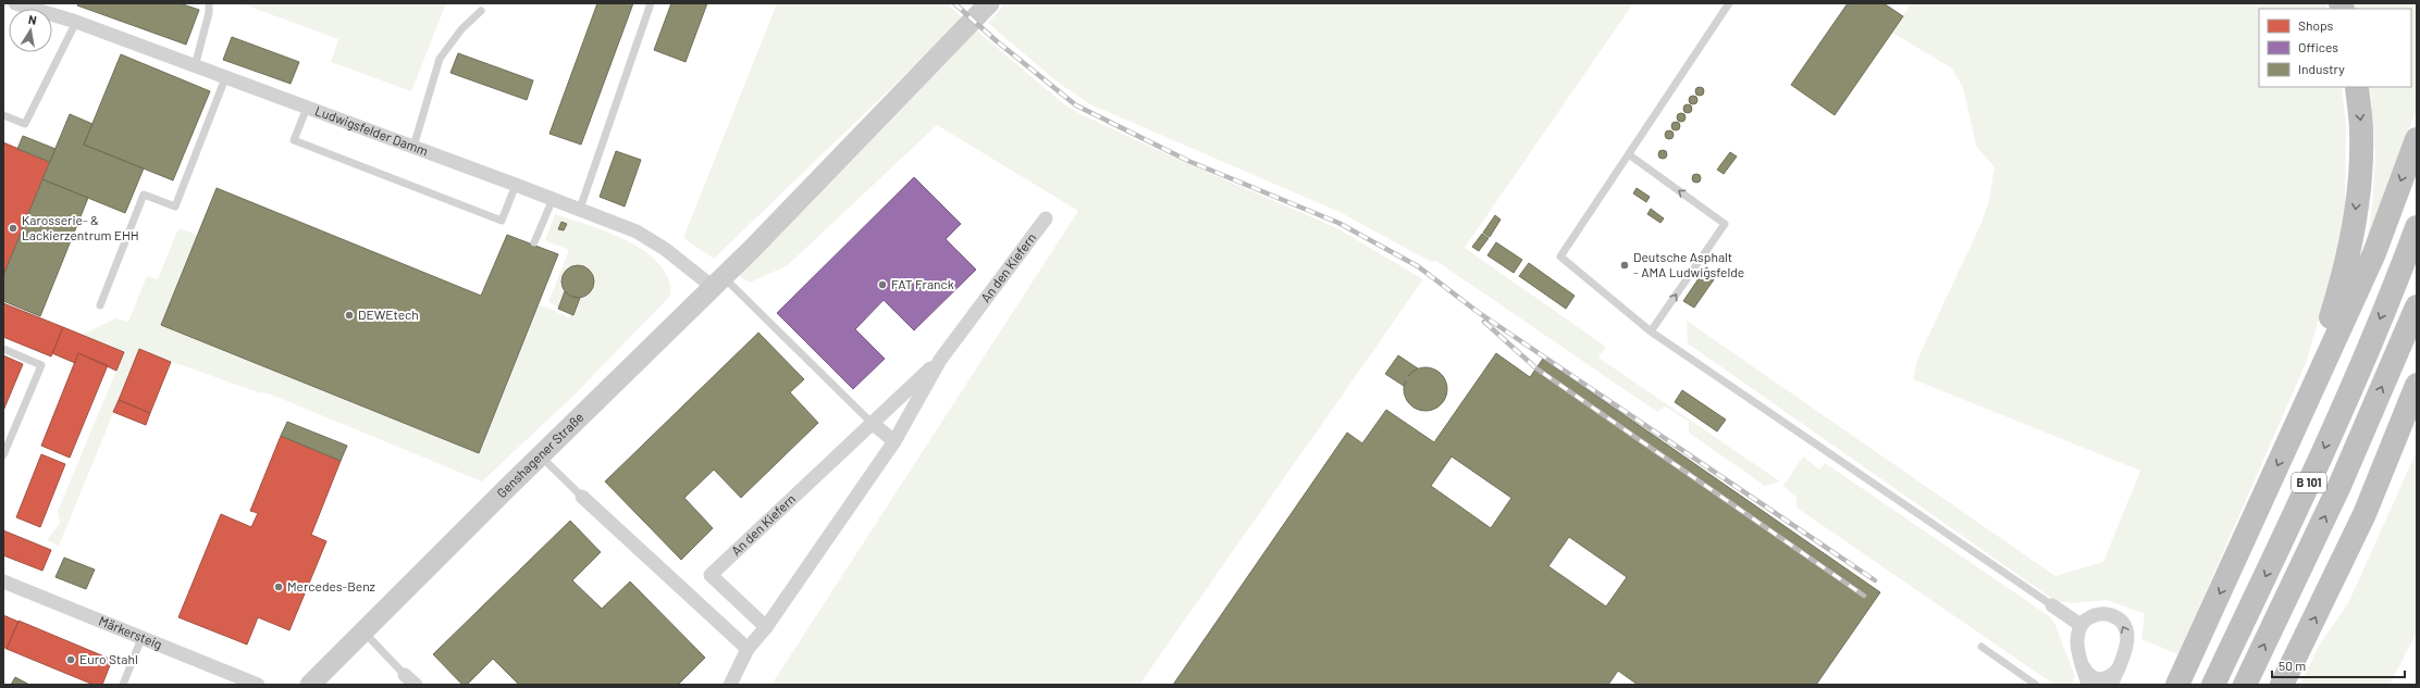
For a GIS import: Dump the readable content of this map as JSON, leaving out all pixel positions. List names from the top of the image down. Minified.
{"streets":{"highway":["B 101"],"main road":["Genshagener Straße"],"street":["Ludwigsfelder Damm","An den Kiefern","Märkersteig"]},"crossings":[["Ludwigsfelder Damm","Genshagener Straße"]],"places":["Karosserie- & Lackierzentrum EHH","Deutsche Asphalt - AMA Ludwigsfelde","FAT Franck","DEWEtech","Mercedes-Benz","Euro Stahl"],"legend":["Shops","Offices","Industry"],"scale_bar":"50 m","north":"top"}
